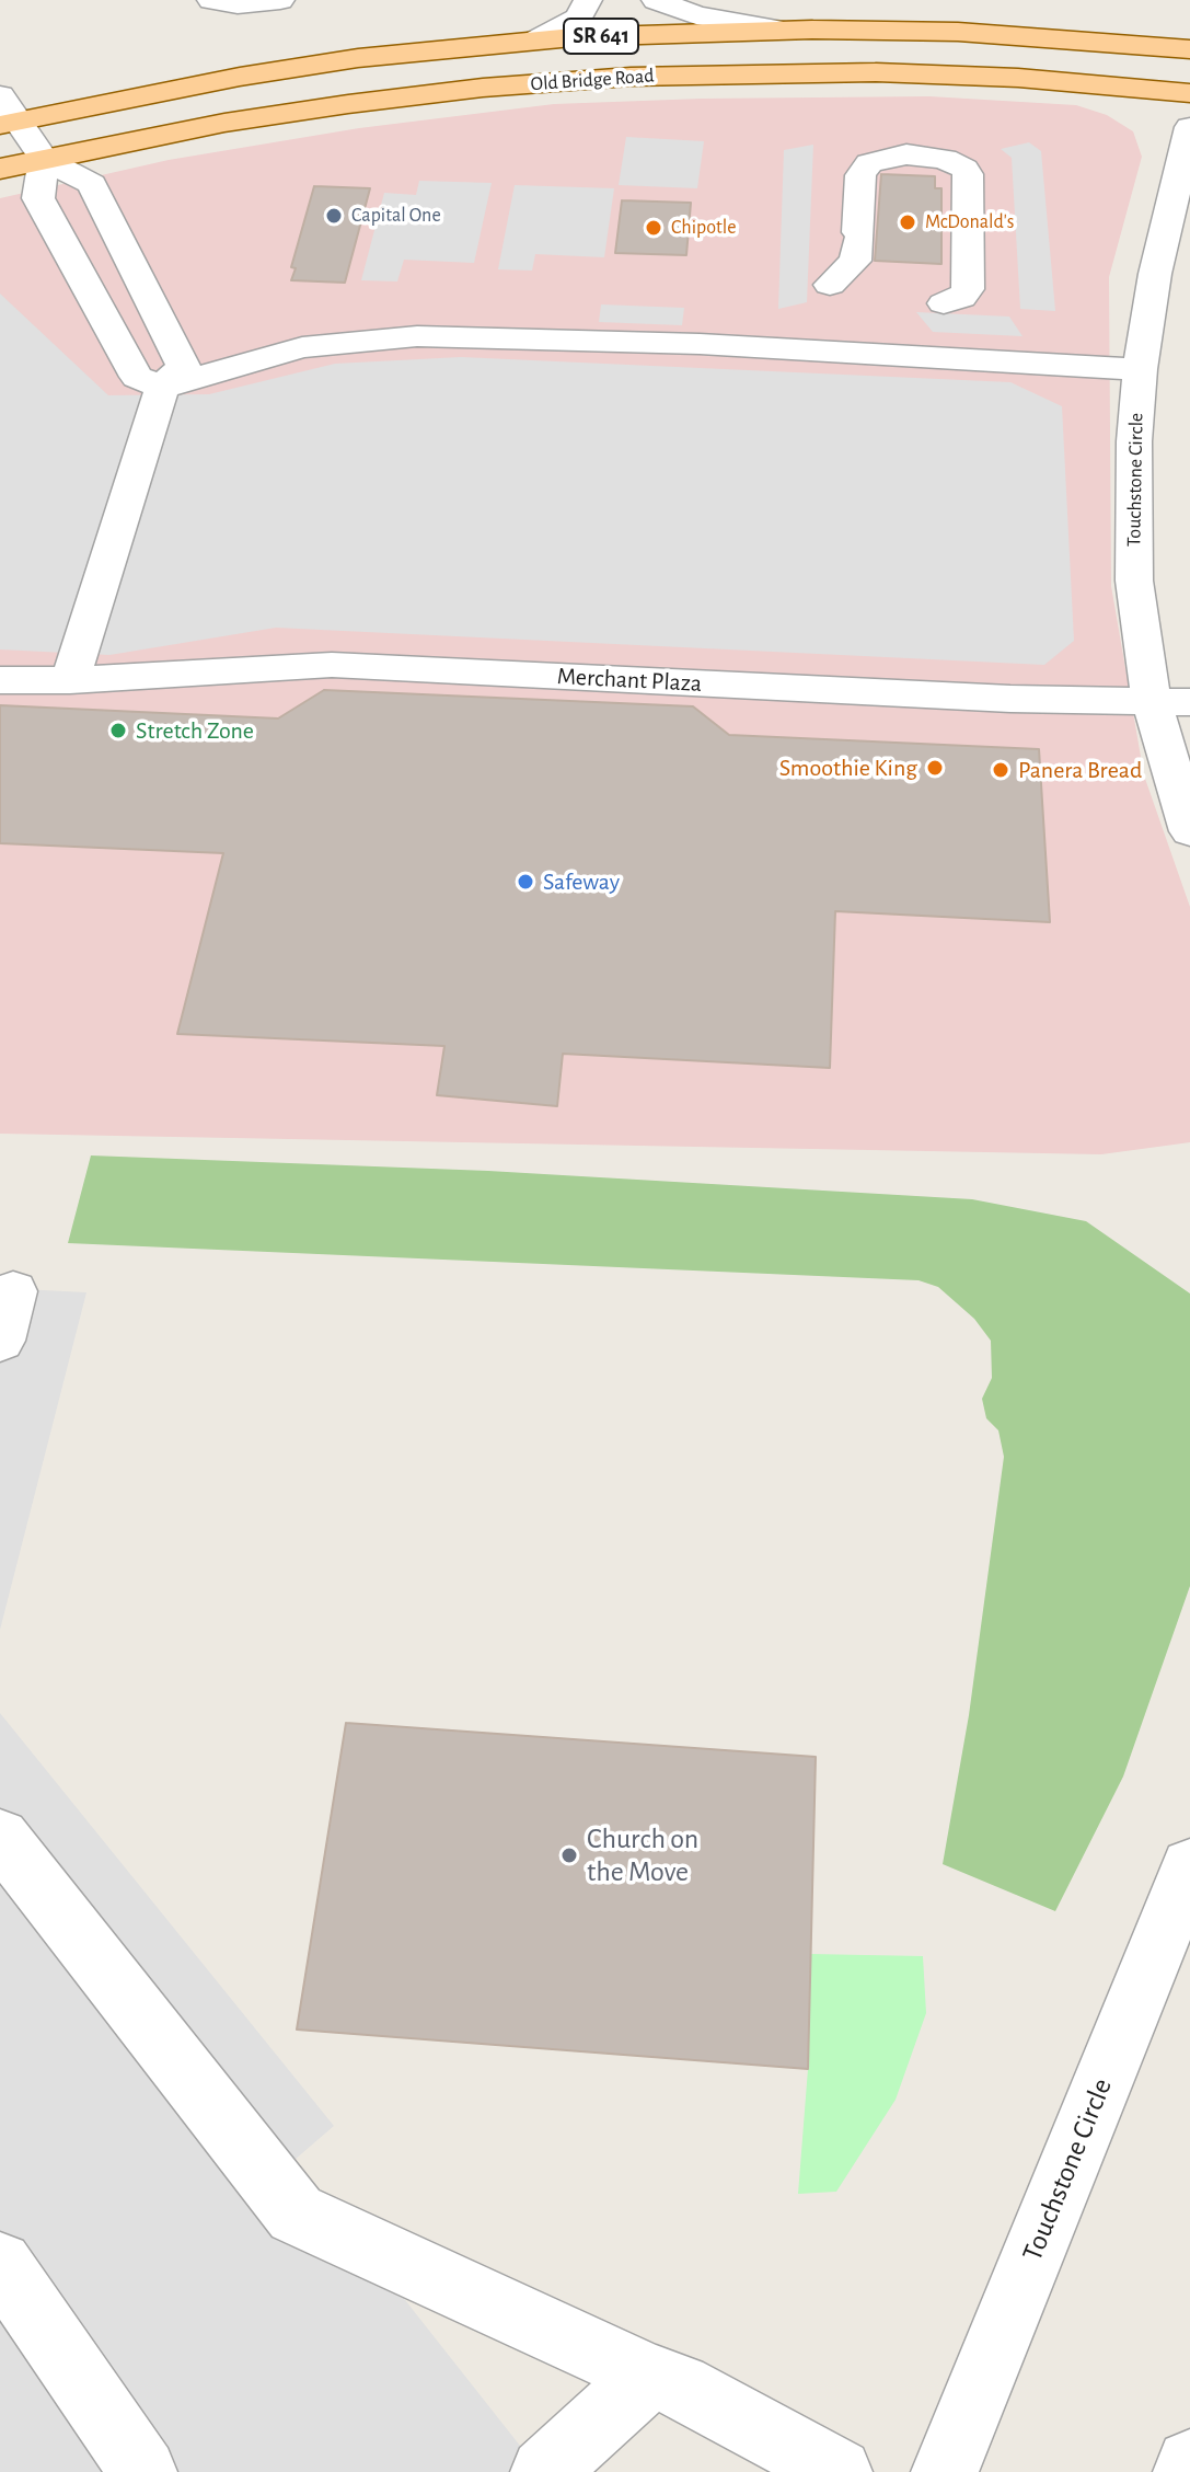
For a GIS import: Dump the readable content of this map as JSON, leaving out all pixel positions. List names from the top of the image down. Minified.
{"streets":{"main road":["SR 641","Old Bridge Road"],"street":["Touchstone Circle","Merchant Plaza"]},"crossings":[["Touchstone Circle","Merchant Plaza"]],"places":["Capital One","McDonald's","Chipotle","Stretch Zone","Smoothie King","Panera Bread","Safeway","Church on the Move"]}
